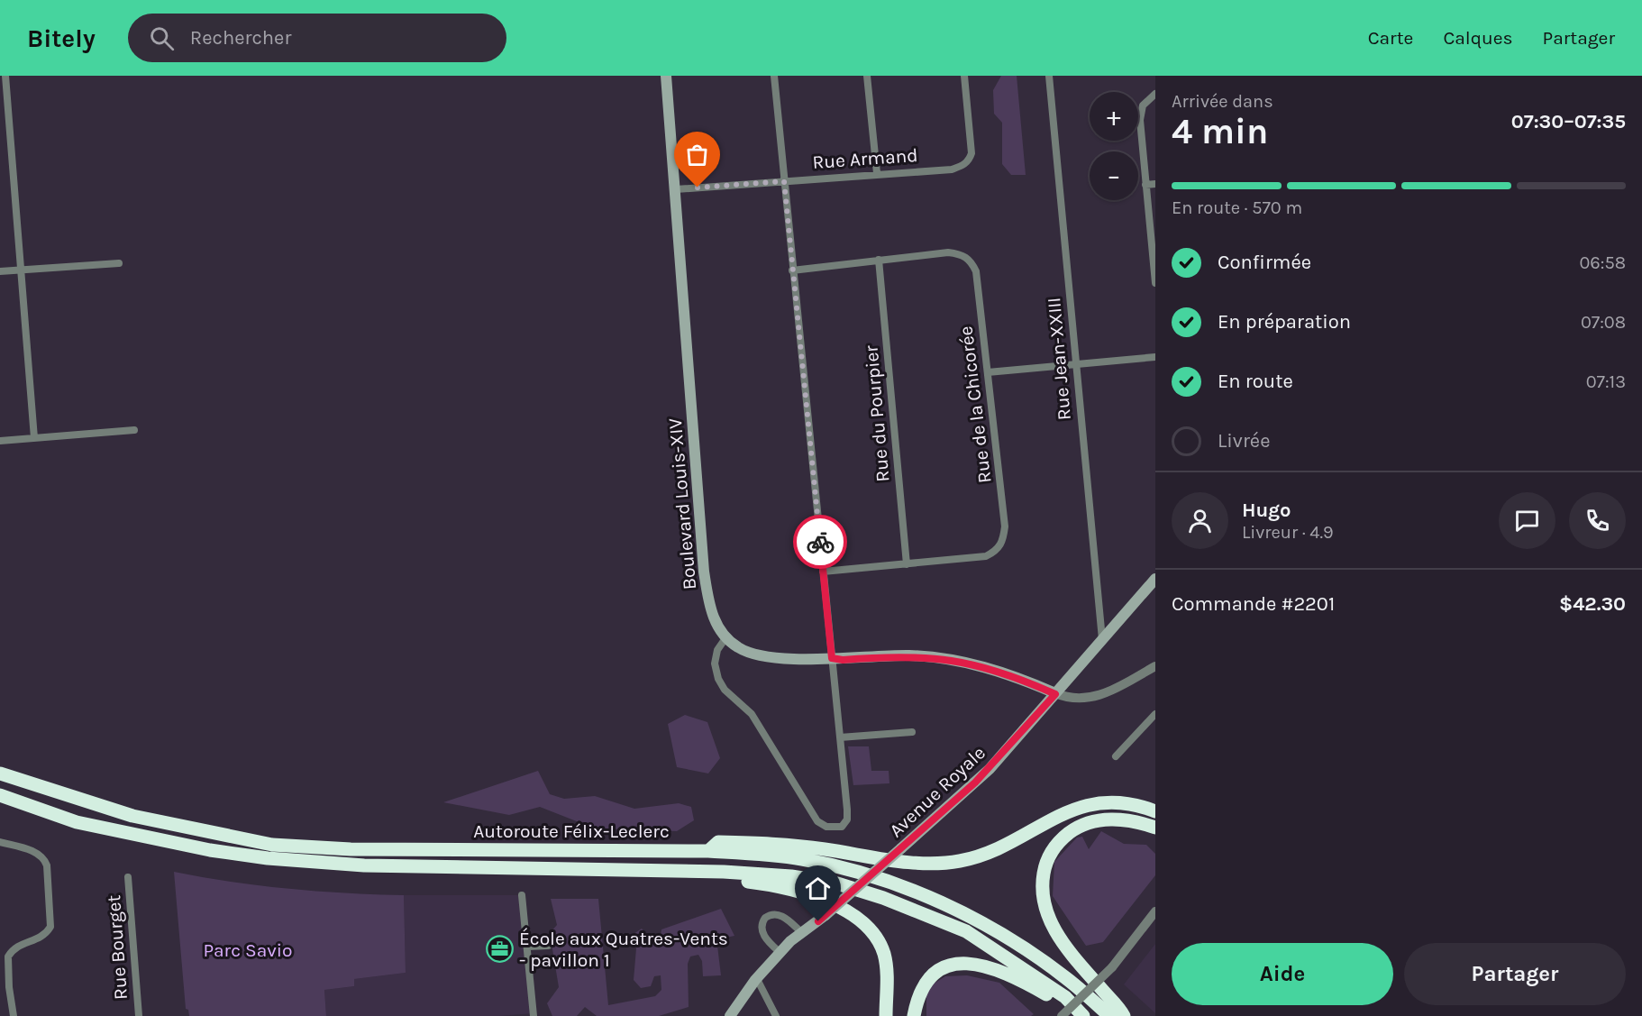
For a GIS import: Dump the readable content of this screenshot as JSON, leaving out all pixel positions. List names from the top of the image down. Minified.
{"streets":{"highway":["Autoroute Félix-Leclerc"],"main road":["Boulevard Louis-XIV","Avenue Royale"],"street":["Rue Armand","Rue Jean-XXIII","Rue de la Chicorée","Rue du Pourpier","Rue Bourget"]},"crossings":[["Rue Armand","Boulevard Louis-XIV"],["Rue Jean-XXIII","Avenue Royale"],["Rue de la Chicorée","Rue du Pourpier"]],"parks":["Parc Savio"],"places":{"office":["École aux Quatres-Vents - pavillon 1"]},"page":{"header":"Bitely","search":"Rechercher","nav":["Carte","Calques","Partager"],"heading":["4 min","Arrivée dans","07:30–07:35"],"panel":["Hugo","Livreur · 4.9","Commande #2201","$42.30"],"map_buttons":["+","−"],"bar":"En route · 570 m","list":[["Confirmée","06:58"],["En préparation","07:08"],["En route","07:13"],"Livrée"],"buttons":["Aide","Partager"]}}
